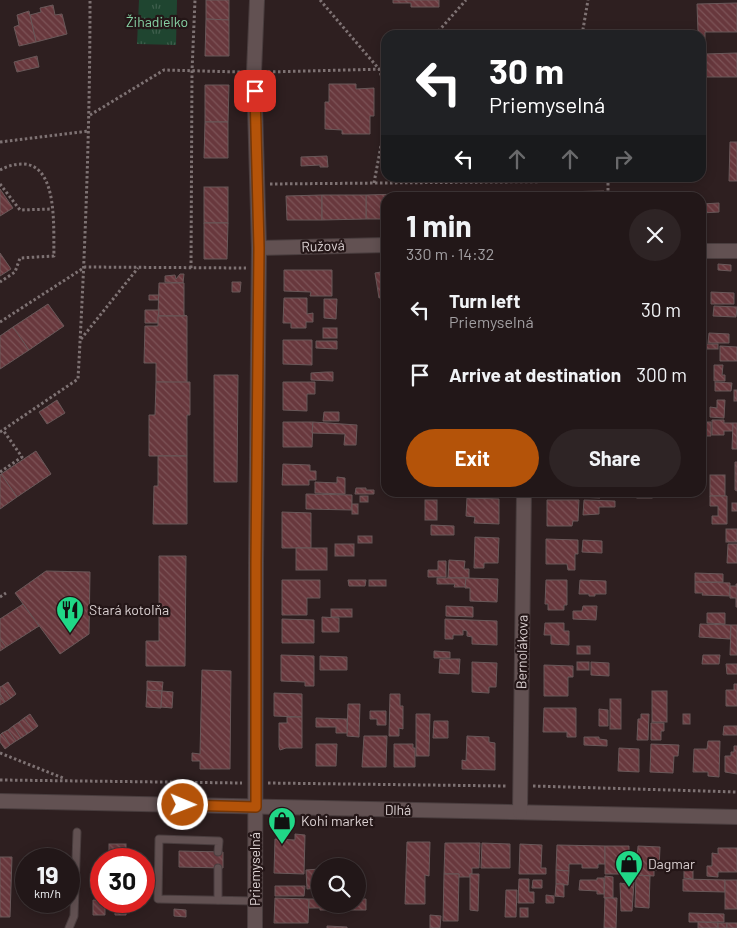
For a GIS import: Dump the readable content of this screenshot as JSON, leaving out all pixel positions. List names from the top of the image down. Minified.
{"streets":{"street":["Ružová","Bernolákova","Dlhá","Priemyselná"]},"crossings":[["Ružová","Priemyselná"],["Bernolákova","Dlhá"],["Dlhá","Priemyselná"]],"parks":["Žihadielko"],"places":{"restaurant":["Stará kotolňa"],"shop":["Kohi market","Dagmar"]},"page":{"turn":["30 m","Priemyselná"],"heading":["1 min","330 m · 14:32"],"list":[{"name":"Turn left","note":"Priemyselná","value":"30 m"},{"name":"Arrive at destination","value":"300 m"}],"buttons":["Exit","Share"],"speed":"19 km/h","limit":"30"}}
